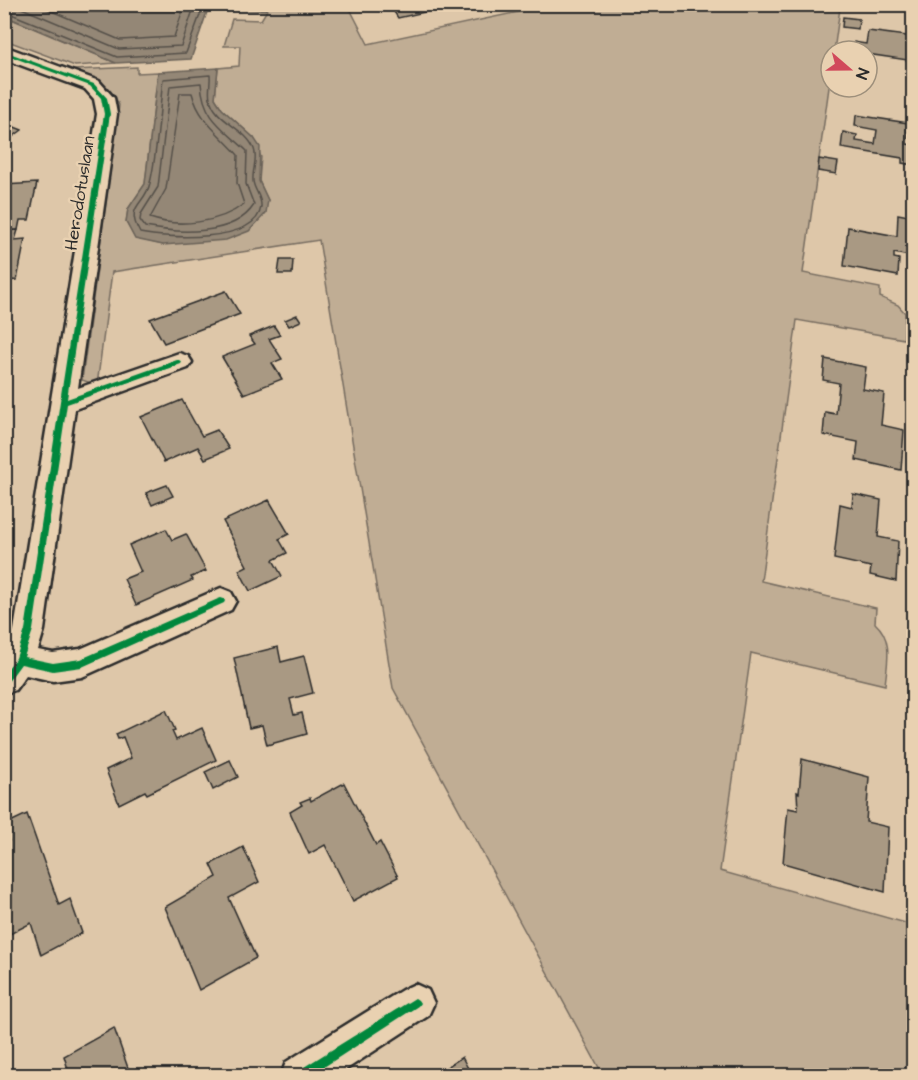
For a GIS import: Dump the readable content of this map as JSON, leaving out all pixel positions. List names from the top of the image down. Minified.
{"streets":{"street":["Herodotuslaan"]},"north":"right"}
